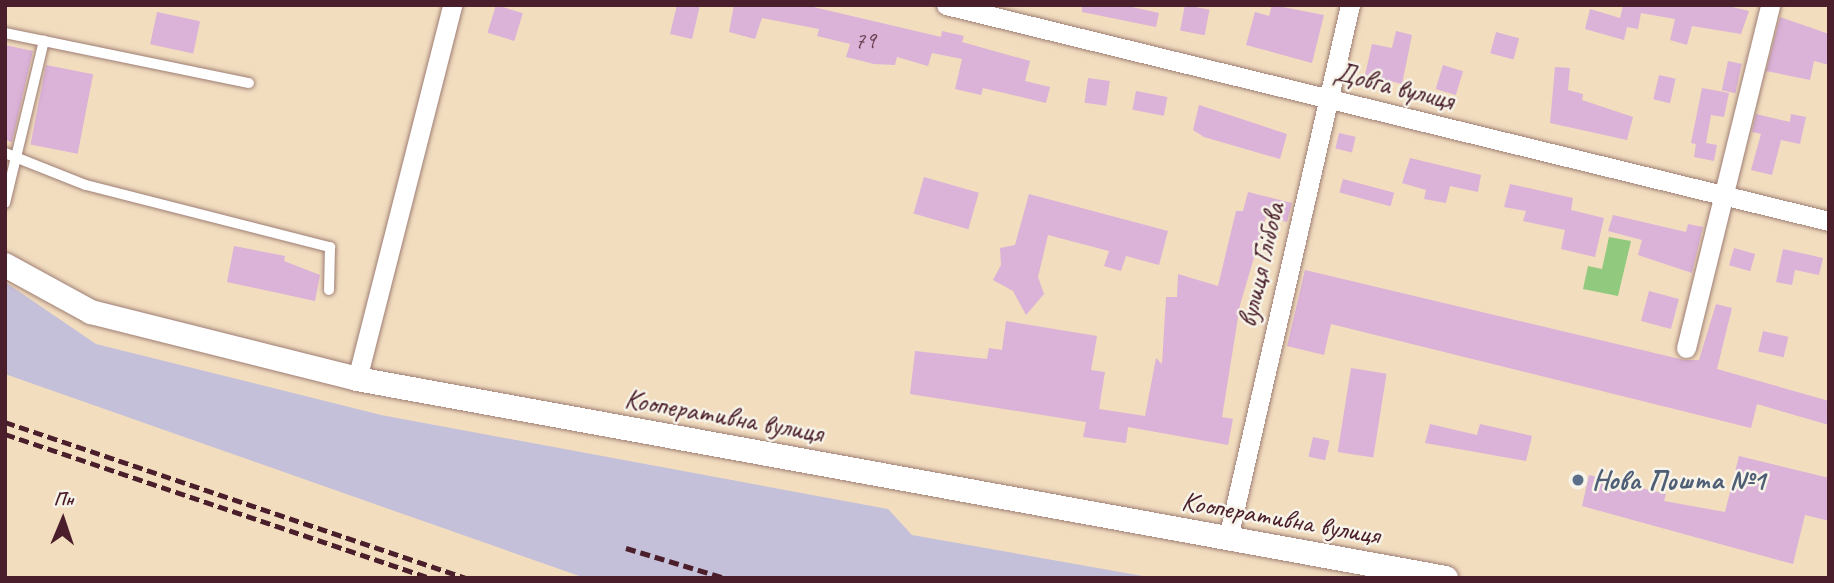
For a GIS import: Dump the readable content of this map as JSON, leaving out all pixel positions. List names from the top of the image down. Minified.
{"streets":{"street":["Довга вулиця","вулиця Глібова","Кооперативна вулиця"]},"crossings":[["Довга вулиця","вулиця Глібова"],["вулиця Глібова","Кооперативна вулиця"]],"places":["Нова Пошта №1"],"house_numbers":["79"],"north":"top"}
